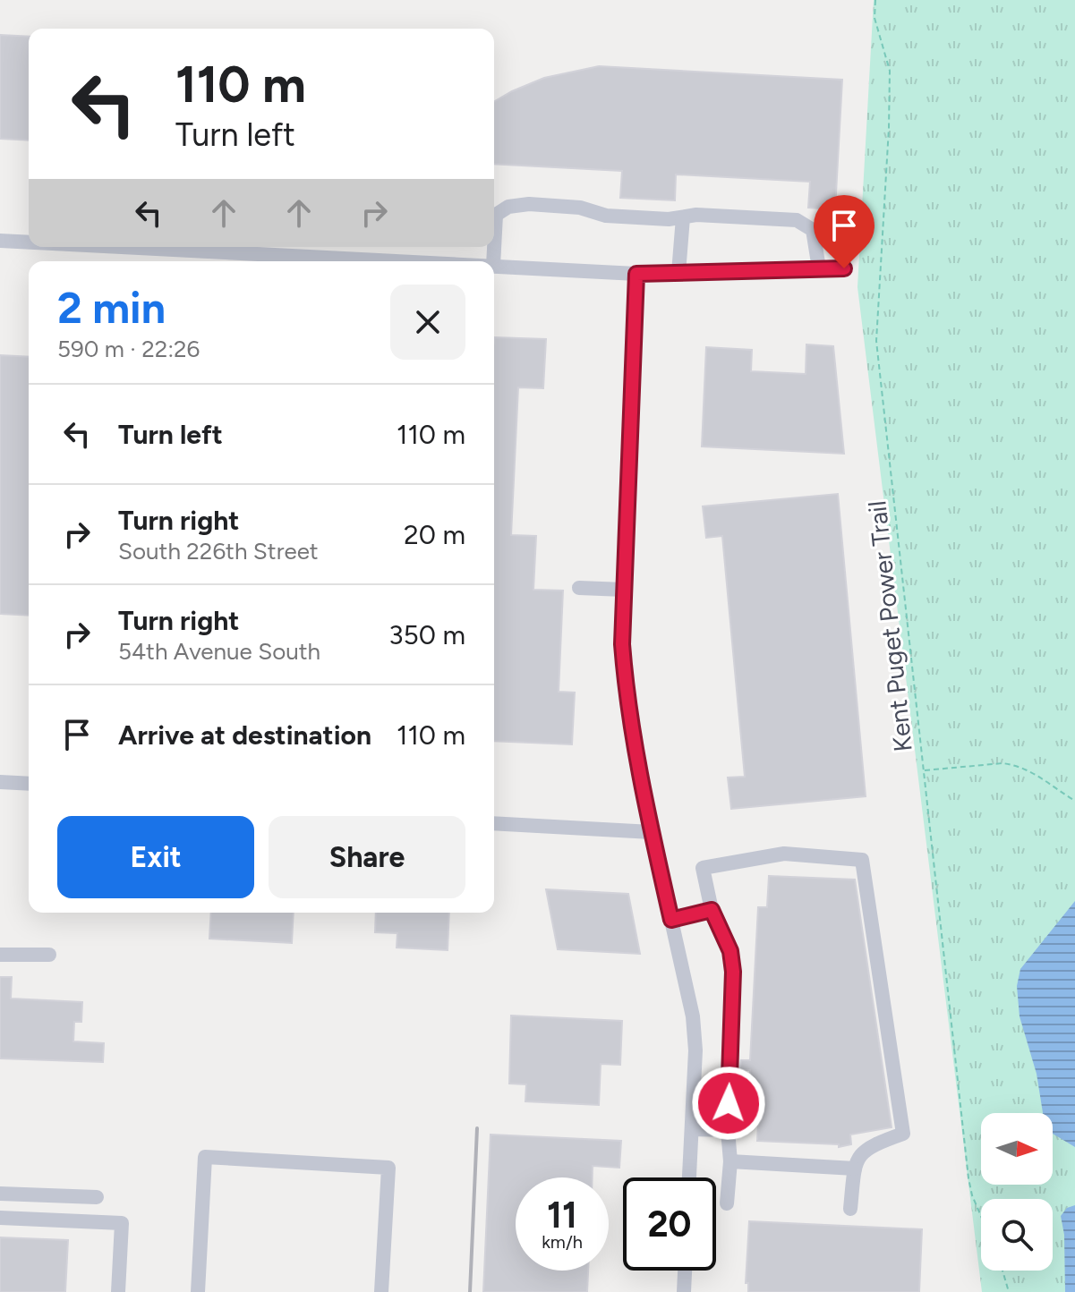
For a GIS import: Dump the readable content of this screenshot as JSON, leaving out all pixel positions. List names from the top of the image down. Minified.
{"streets":{"path":["Kent Puget Power Trail"]},"north":"right","page":{"turn":["110 m","Turn left"],"heading":["2 min","590 m · 22:26"],"list":[{"name":"Turn left","value":"110 m"},{"name":"Turn right","note":"South 226th Street","value":"20 m"},{"name":"Turn right","note":"54th Avenue South","value":"350 m"},{"name":"Arrive at destination","value":"110 m"}],"buttons":["Exit","Share"],"speed":"11 km/h","limit":"20"}}
